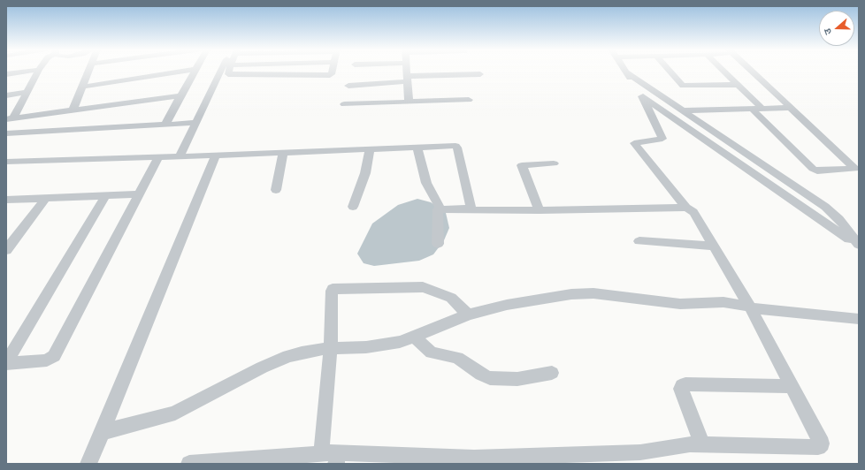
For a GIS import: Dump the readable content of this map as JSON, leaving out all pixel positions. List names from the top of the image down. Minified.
{"north":"left"}
